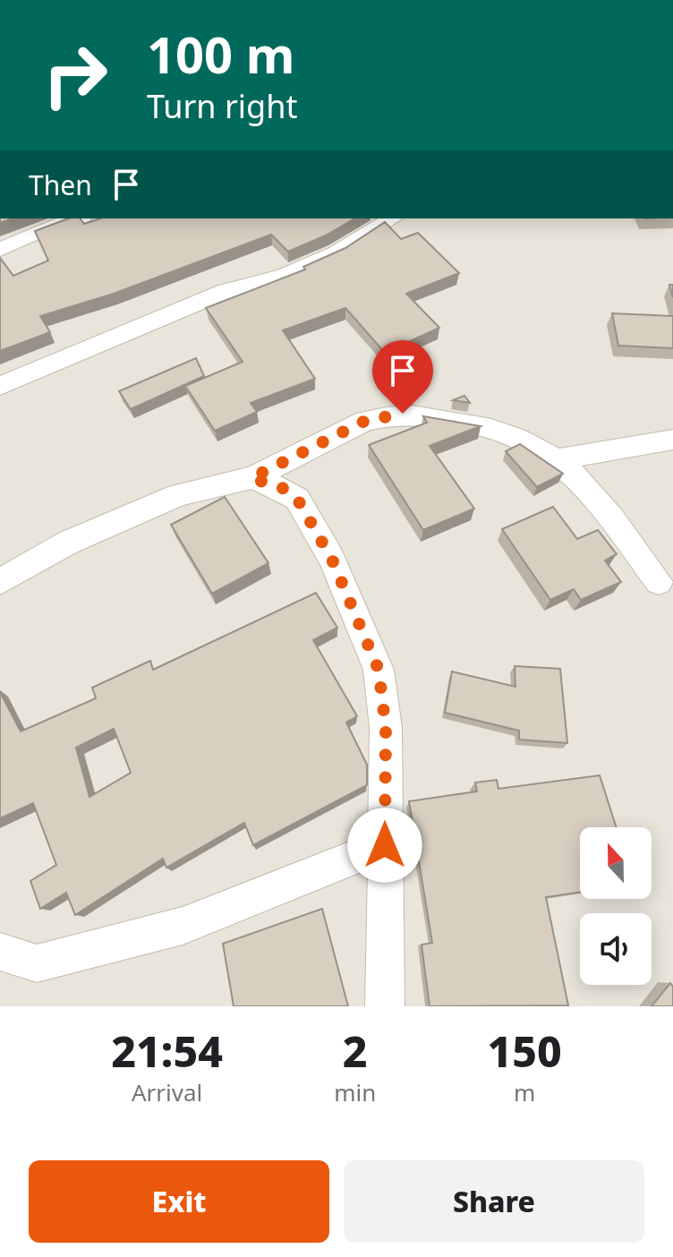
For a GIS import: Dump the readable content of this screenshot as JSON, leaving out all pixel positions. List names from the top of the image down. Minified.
{"north":"top","page":{"turn":["100 m","Turn right"],"then":"Then","eta":["21:54","Arrival","2","min","150","m"],"buttons":["Exit","Share"]}}
